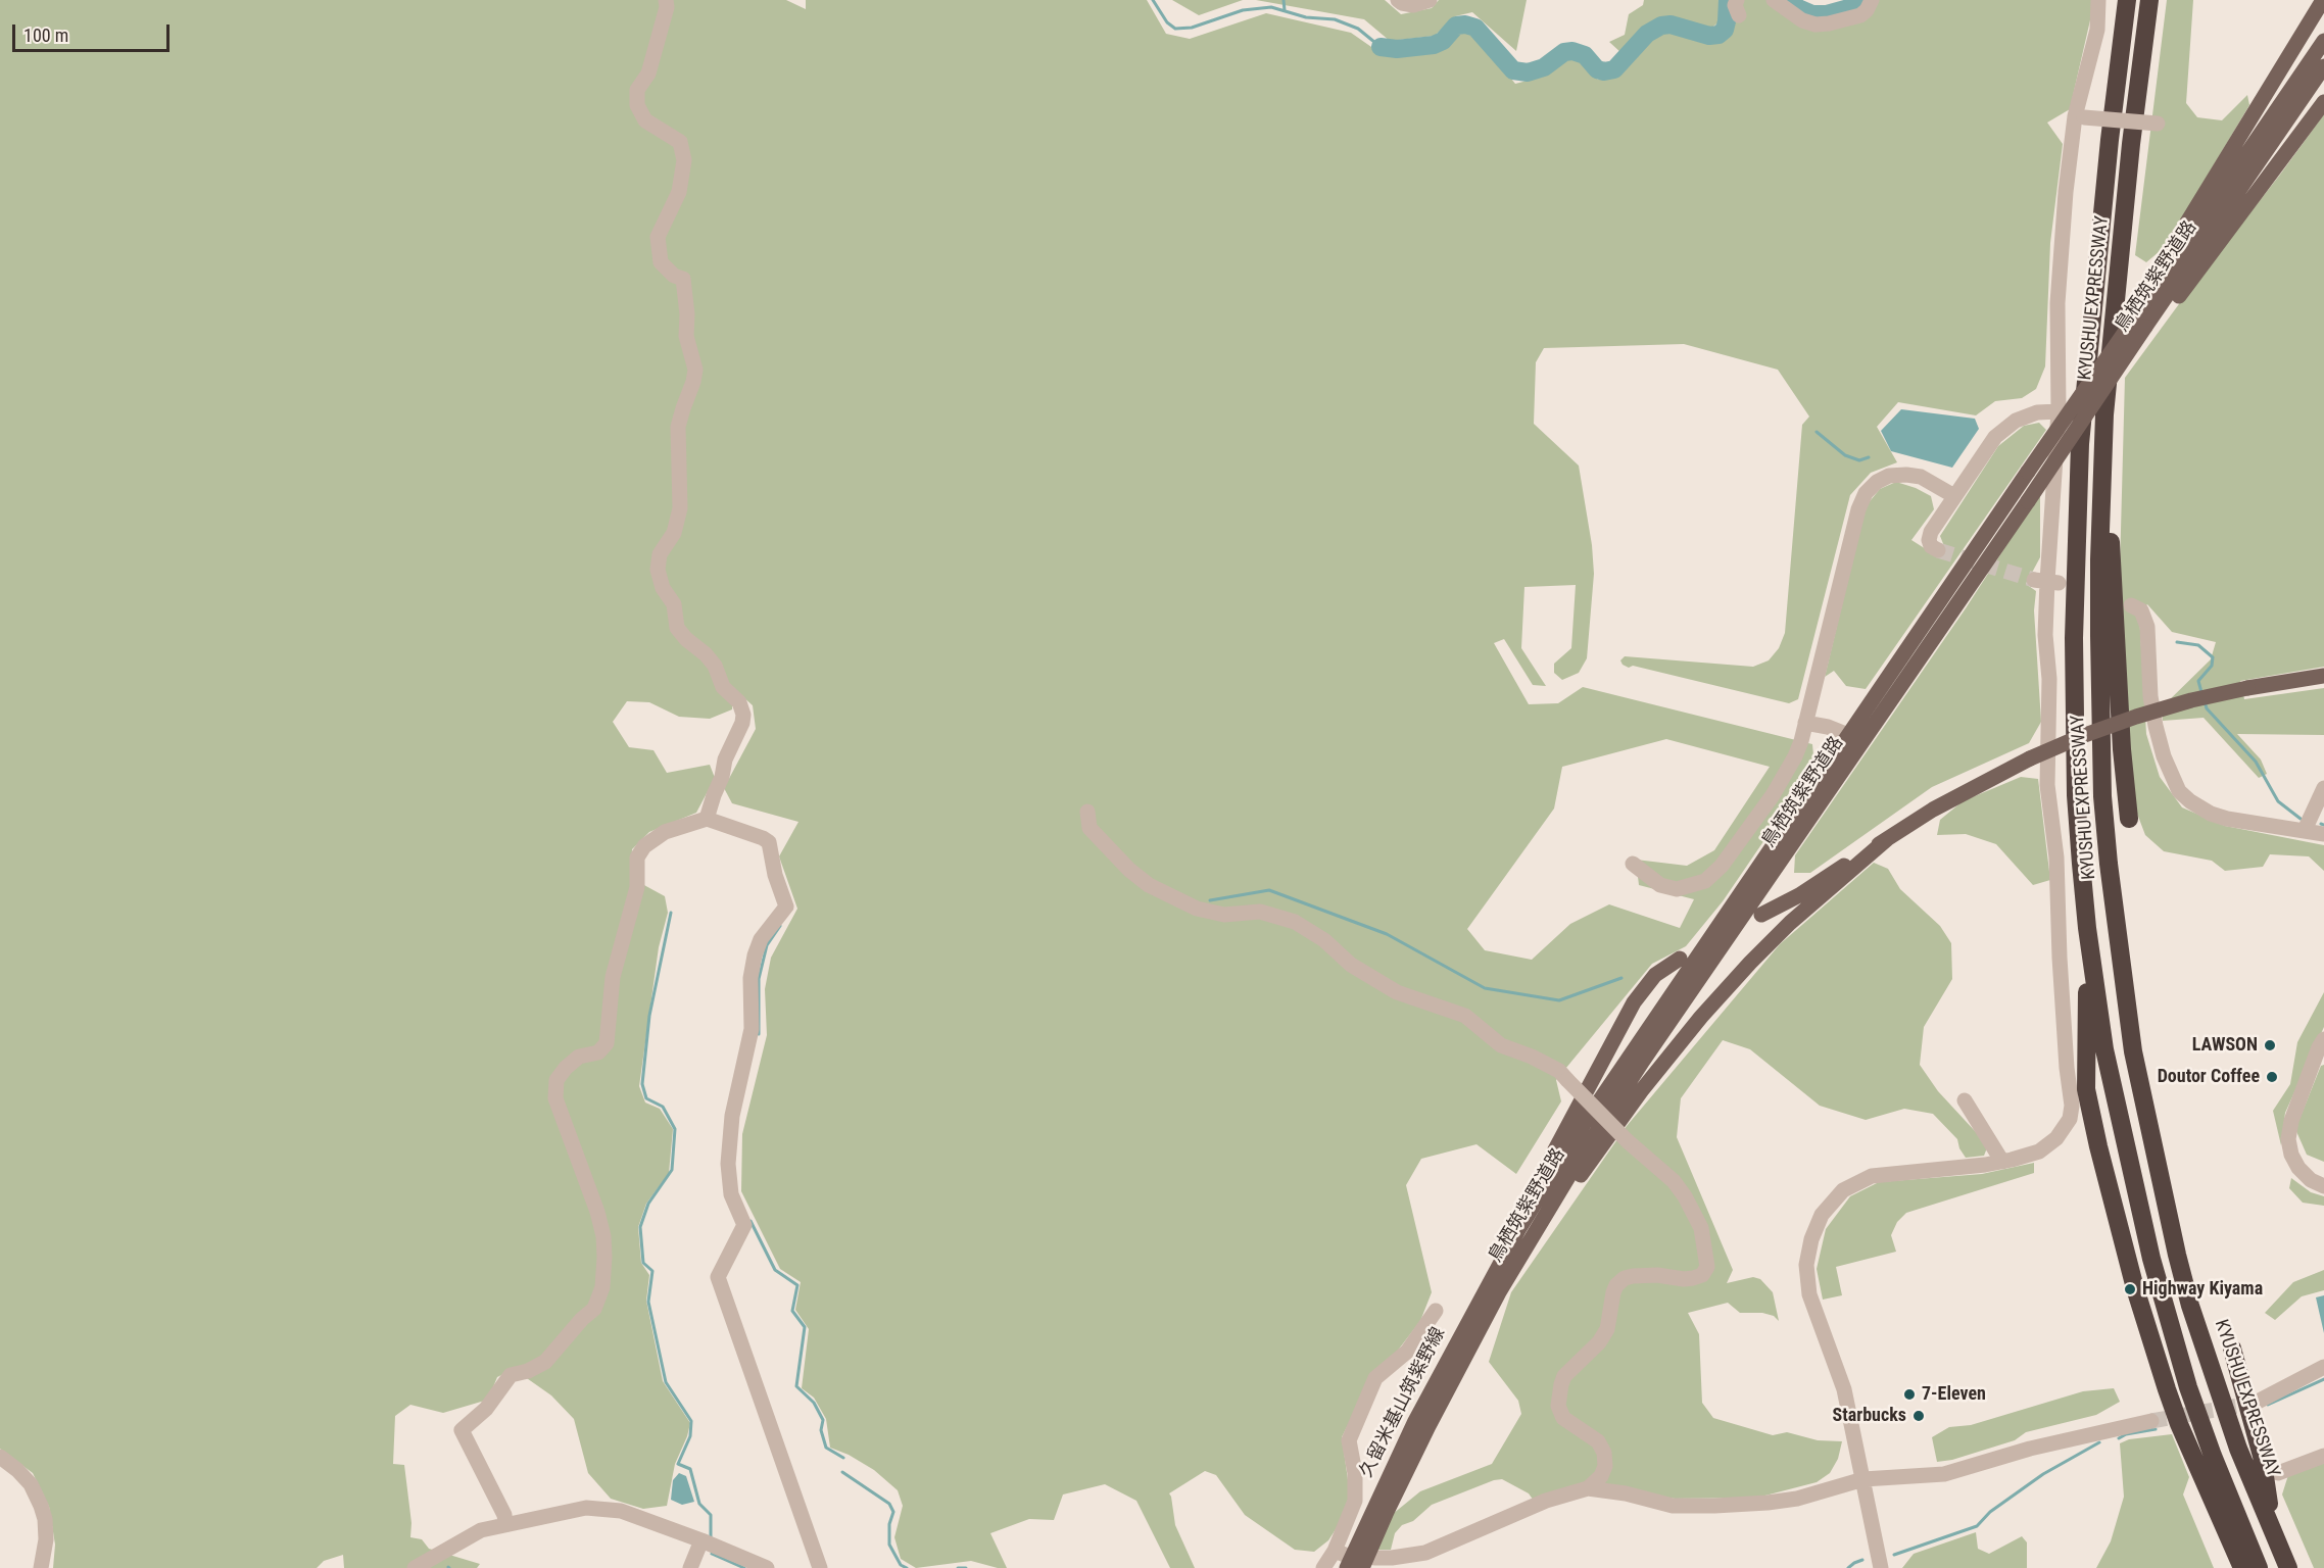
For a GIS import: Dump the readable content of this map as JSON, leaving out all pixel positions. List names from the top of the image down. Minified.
{"streets":{"highway":["KYUSHU EXPRESSWAY"],"main road":["鳥栖筑紫野道路","久留米基山筑紫野線"]},"crossings":[["鳥栖筑紫野道路","久留米基山筑紫野線"]],"places":["LAWSON","Doutor Coffee","Highway Kiyama","7-Eleven","Starbucks"],"scale_bar":"100 m"}
